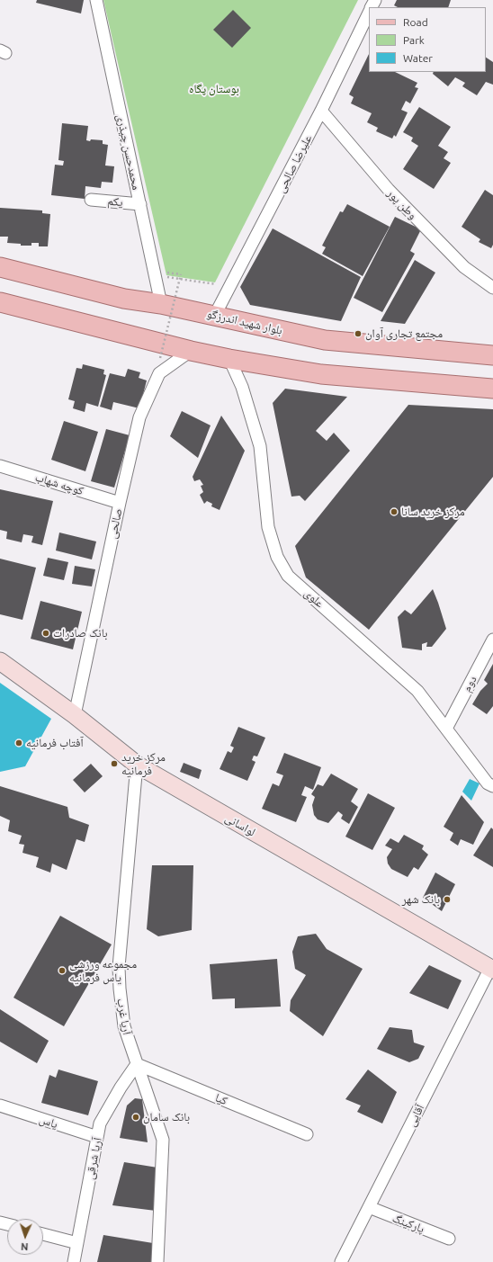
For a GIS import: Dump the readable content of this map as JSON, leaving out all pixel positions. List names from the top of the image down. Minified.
{"streets":{"main road":["بلوار شهید اندرزگو","لواسانی"],"street":["محمدحسن چیذری","علیرضا صالحی","یکم","وطن پور","کوچه شهاب","صالحی","علوی","دوم","آریا غرب","کیا","آقایی","یاس","آریا شرقی","پارکینگ"]},"crossings":[["محمدحسن چیذری","یکم"],["محمدحسن چیذری","بلوار شهید اندرزگو"],["علیرضا صالحی","وطن پور"],["علیرضا صالحی","بلوار شهید اندرزگو"],["کوچه شهاب","صالحی"],["صالحی","لواسانی"],["علوی","دوم"],["لواسانی","آریا غرب"],["لواسانی","آقایی"],["آریا غرب","کیا"],["آریا غرب","آریا شرقی"],["کیا","آریا شرقی"],["آقایی","پارکینگ"],["یاس","آریا شرقی"]],"parks":["بوستان پگاه"],"places":["مجتمع تجاری آوان","مرکز خرید سانا","بانک صادرات","آفتاب فرمانیه","مرکز خرید فرمانیه","بانک شهر","مجموعه ورزشی یاس فرمانیه","بانک سامان"],"legend":["Road","Park","Water"],"north":"bottom"}
